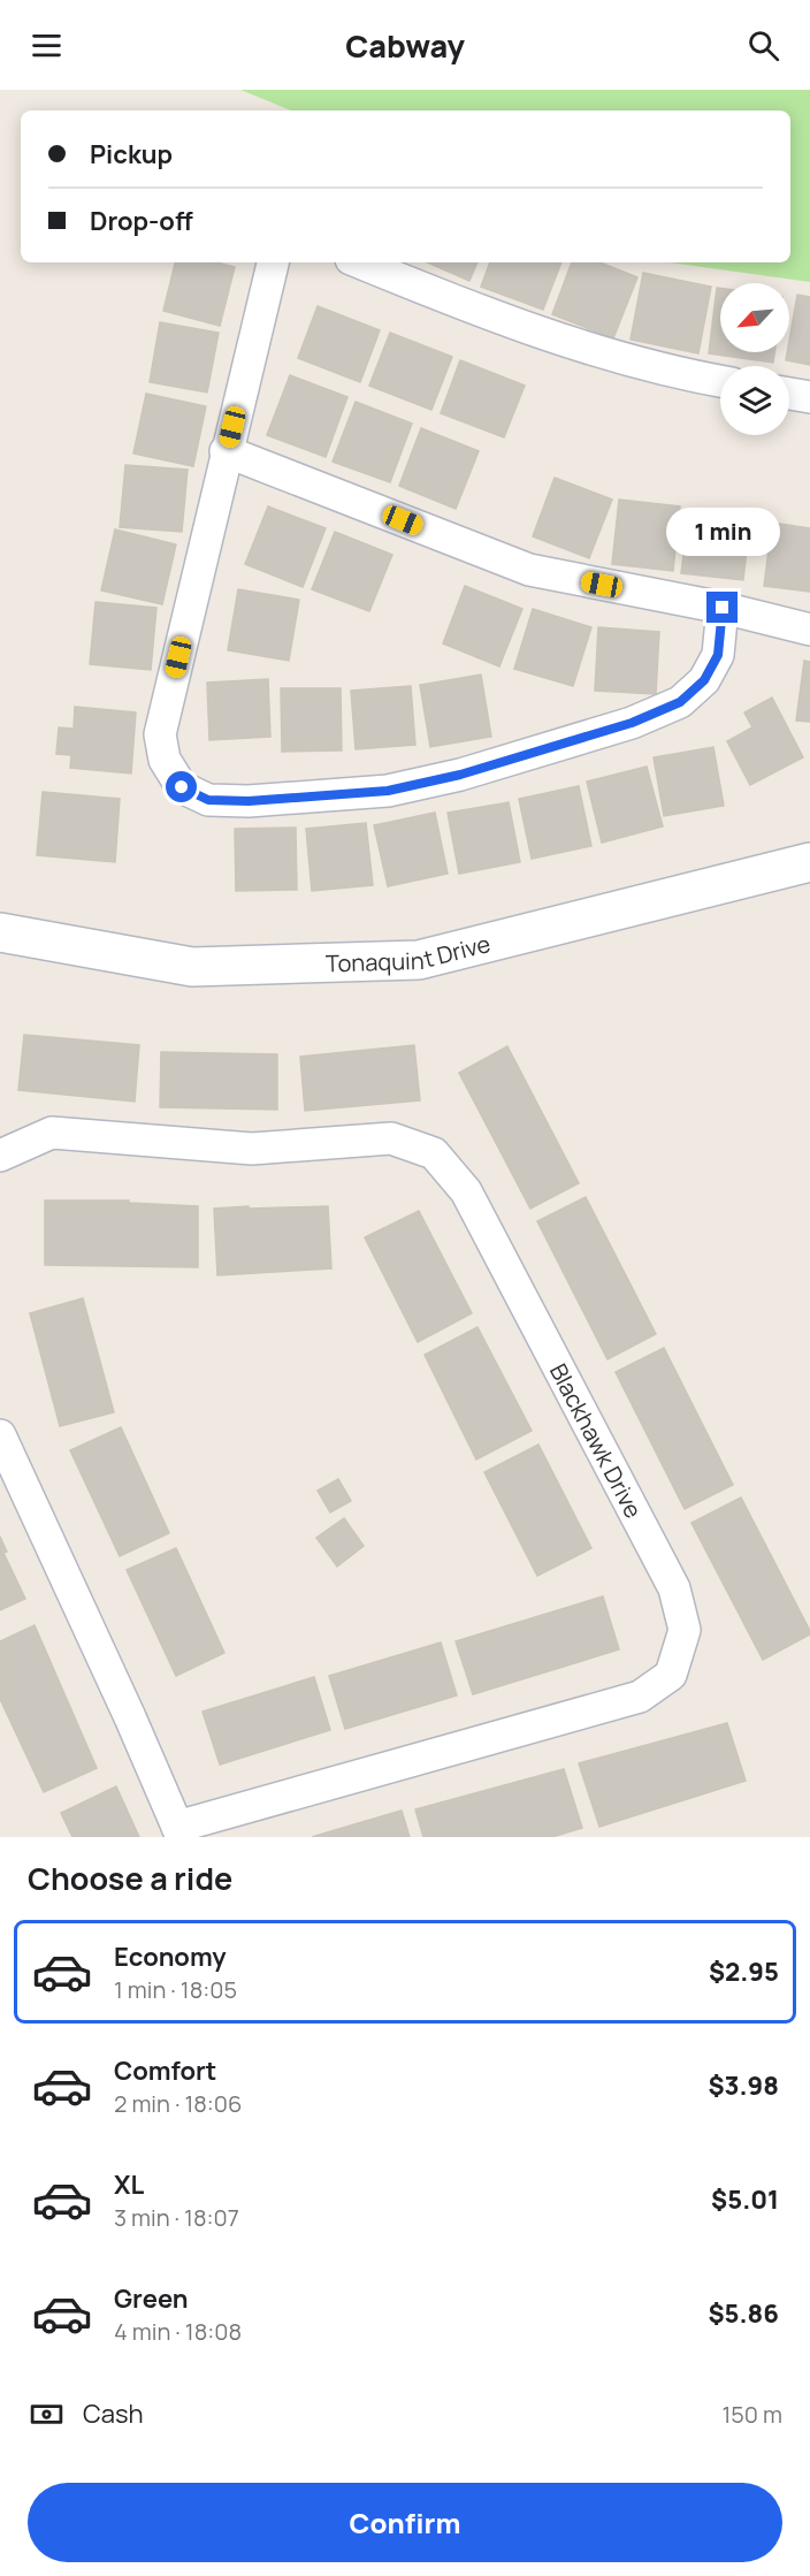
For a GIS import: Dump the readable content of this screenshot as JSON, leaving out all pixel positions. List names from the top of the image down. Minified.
{"streets":{"street":["Tonaquint Drive","Blackhawk Drive"]},"north":"bottom left","page":{"header":"Cabway","banner":["Pickup","Drop-off"],"bubble":"1 min","heading":"Choose a ride","list":[{"name":"Economy","note":"1 min · 18:05","value":"$2.95"},{"name":"Comfort","note":"2 min · 18:06","value":"$3.98"},{"name":"XL","note":"3 min · 18:07","value":"$5.01"},{"name":"Green","note":"4 min · 18:08","value":"$5.86"}],"pay":["Cash","150 m"],"buttons":"Confirm"}}
